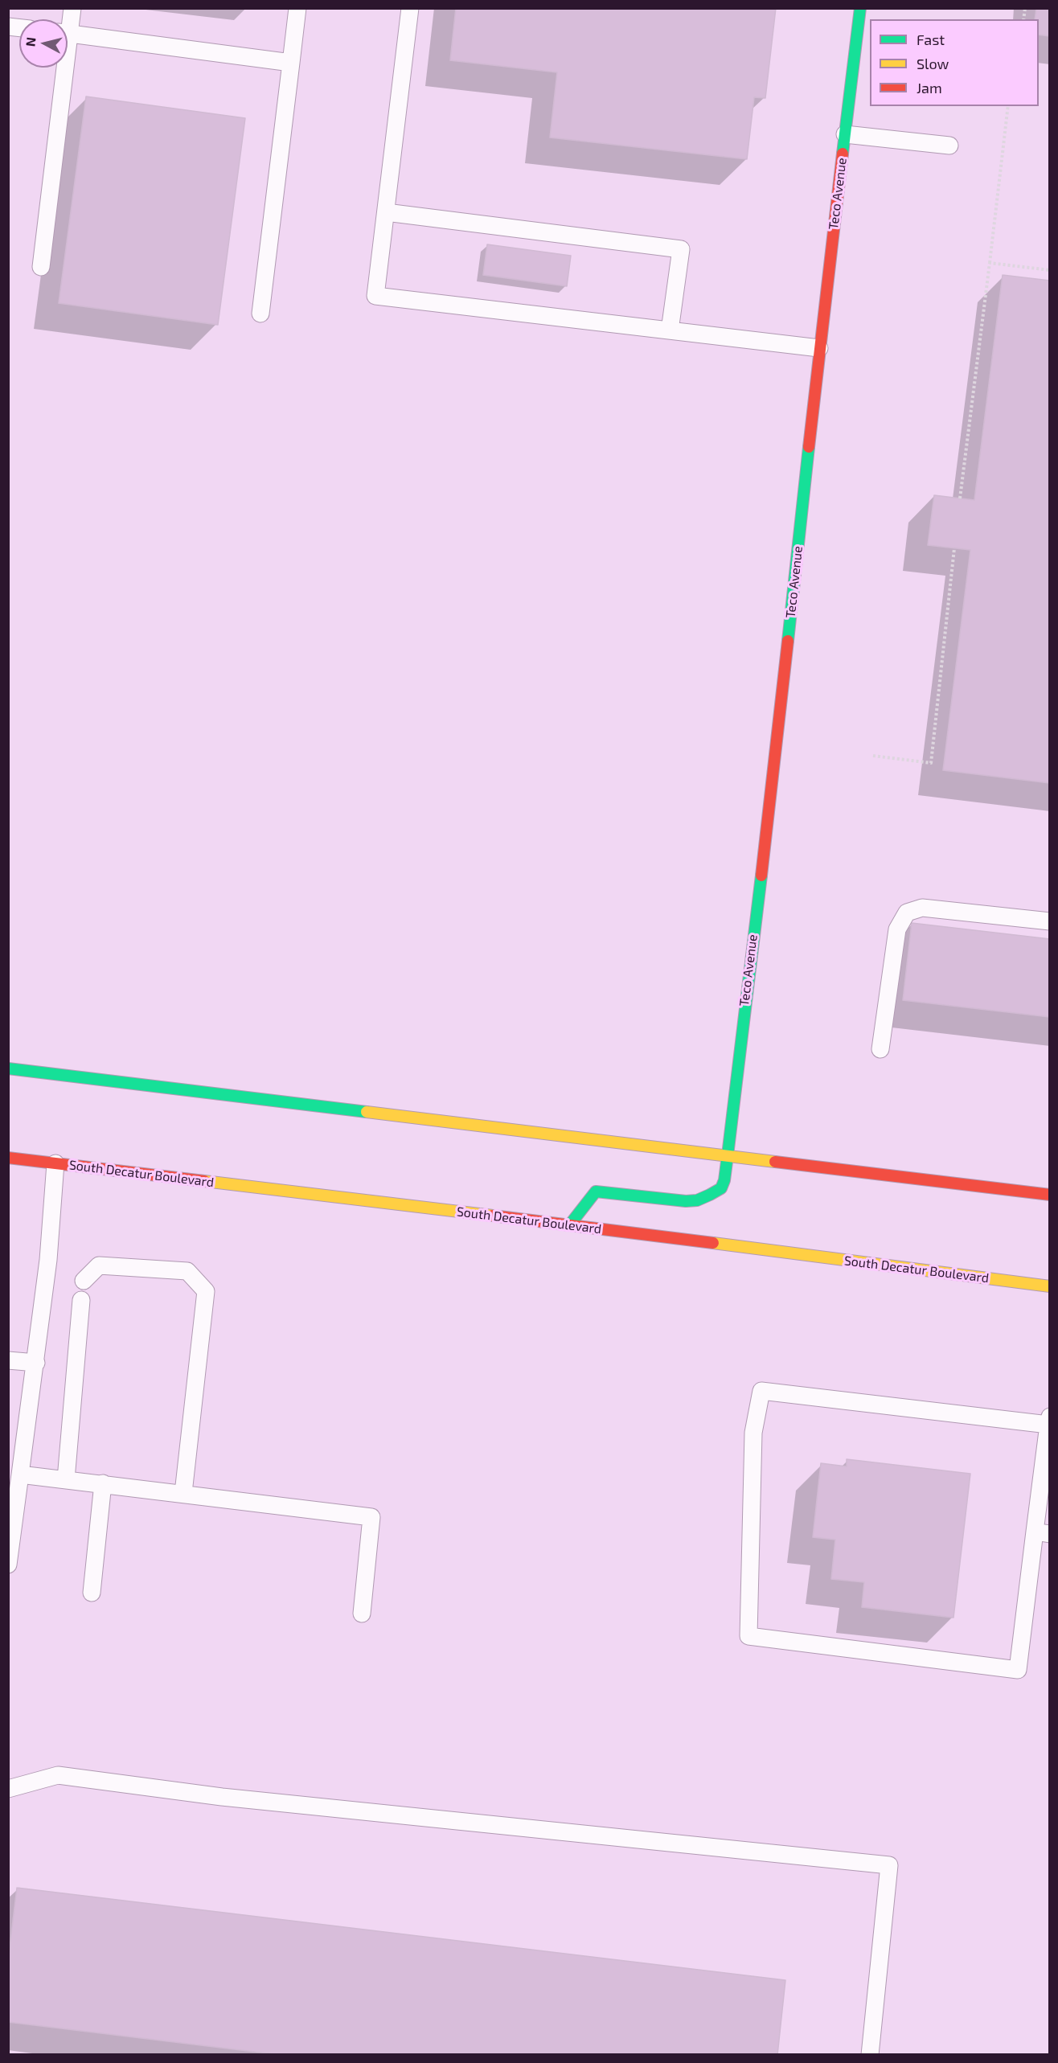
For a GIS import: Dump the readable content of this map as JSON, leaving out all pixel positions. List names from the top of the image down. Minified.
{"streets":{"main road":["Teco Avenue","South Decatur Boulevard"]},"crossings":[["Teco Avenue","South Decatur Boulevard"]],"legend":["Fast","Slow","Jam"],"north":"left"}
